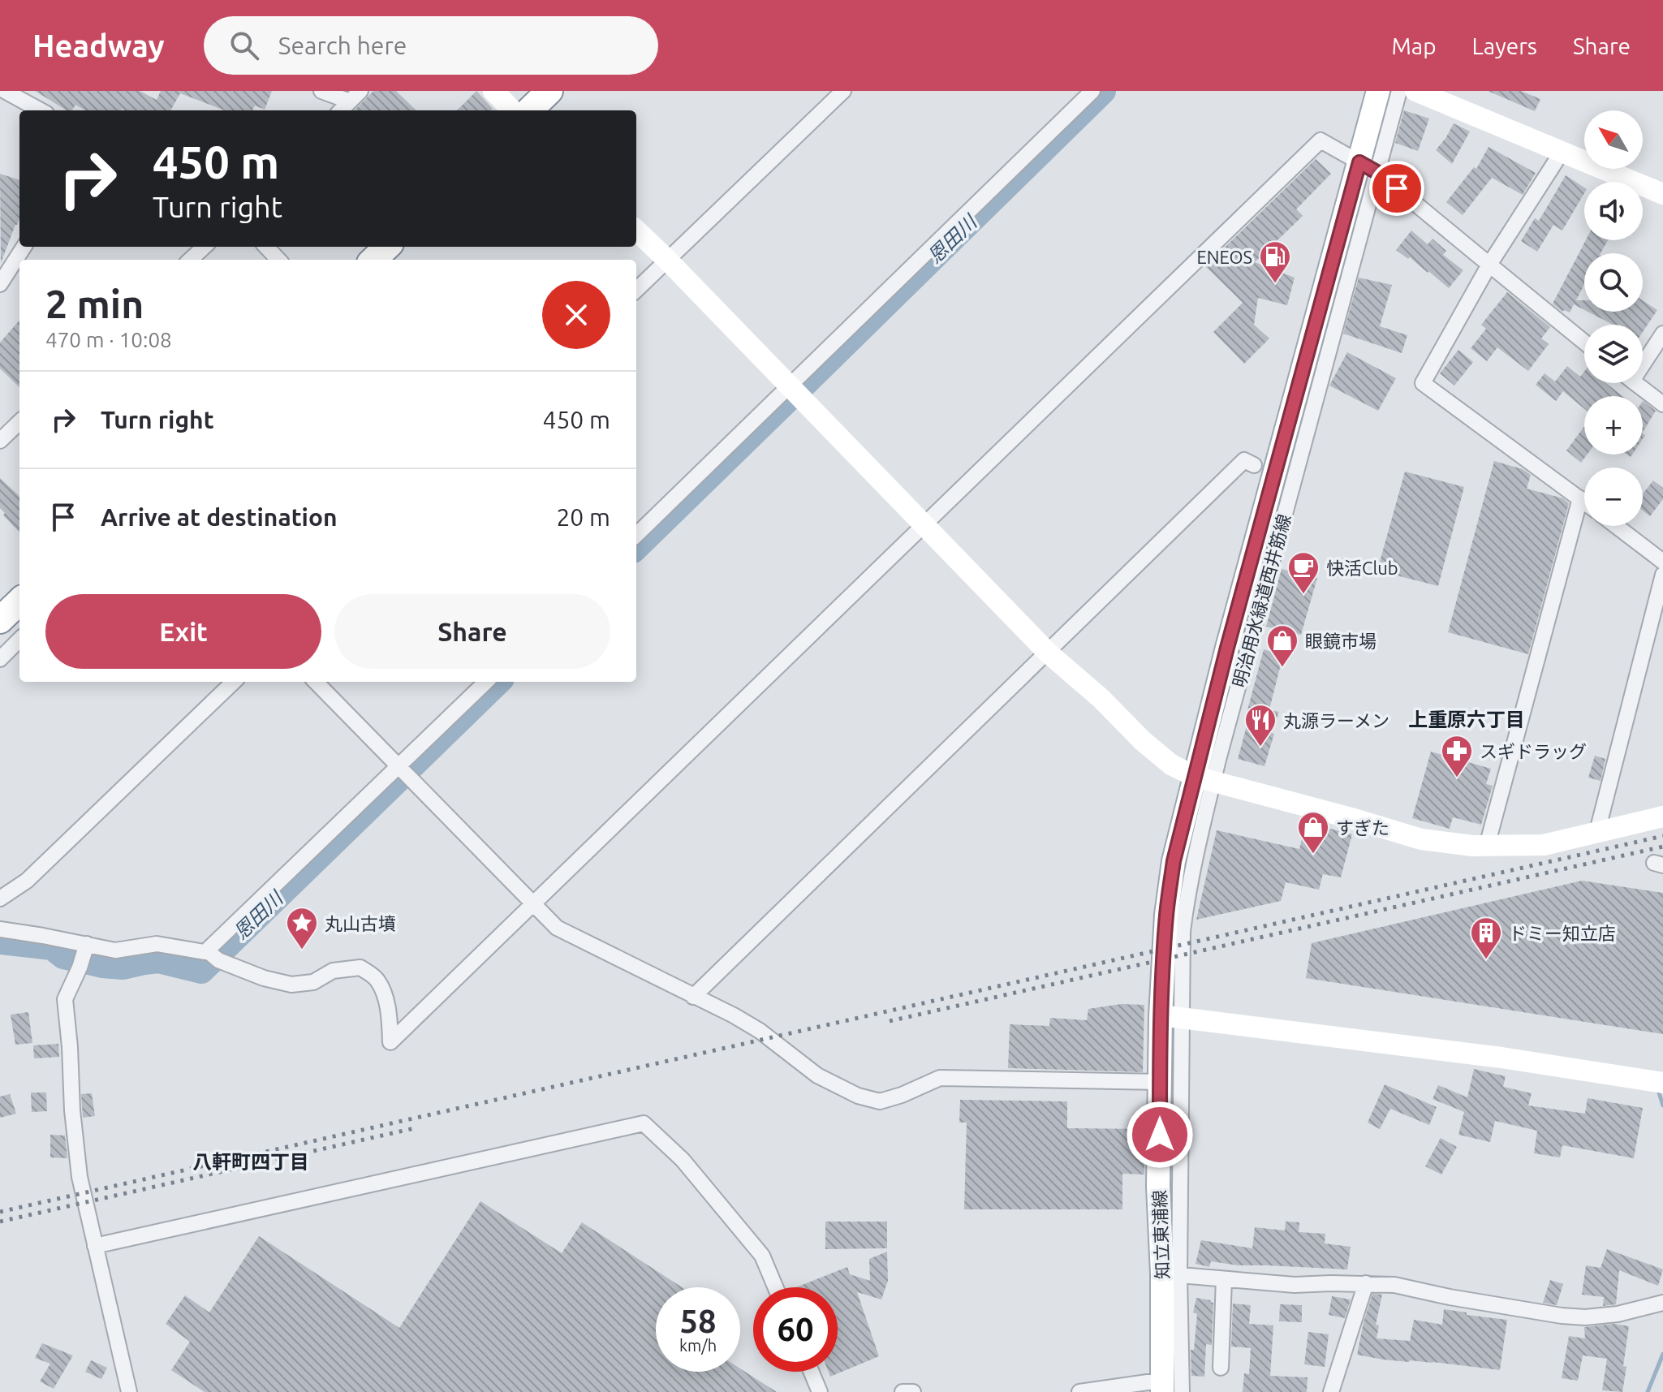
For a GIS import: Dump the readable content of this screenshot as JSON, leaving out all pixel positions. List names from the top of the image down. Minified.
{"streets":{"main road":["知立東浦線"]},"districts":["上重原六丁目","八軒町四丁目"],"water":["恩田川"],"places":{"fuel station":["ENEOS"],"cafe":["快活Club"],"shop":["眼鏡市場","すぎた"],"restaurant":["丸源ラーメン"],"pharmacy":["スギドラッグ"],"place":["丸山古墳"],"building":["ドミー知立店"]},"north":"top left","page":{"header":"Headway","search":"Search here","nav":["Map","Layers","Share"],"map_buttons":["+","−"],"turn":["450 m","Turn right"],"heading":["2 min","470 m · 10:08"],"list":[{"name":"Turn right","value":"450 m"},{"name":"Arrive at destination","value":"20 m"}],"buttons":["Exit","Share"],"speed":"58 km/h","limit":"60"}}
